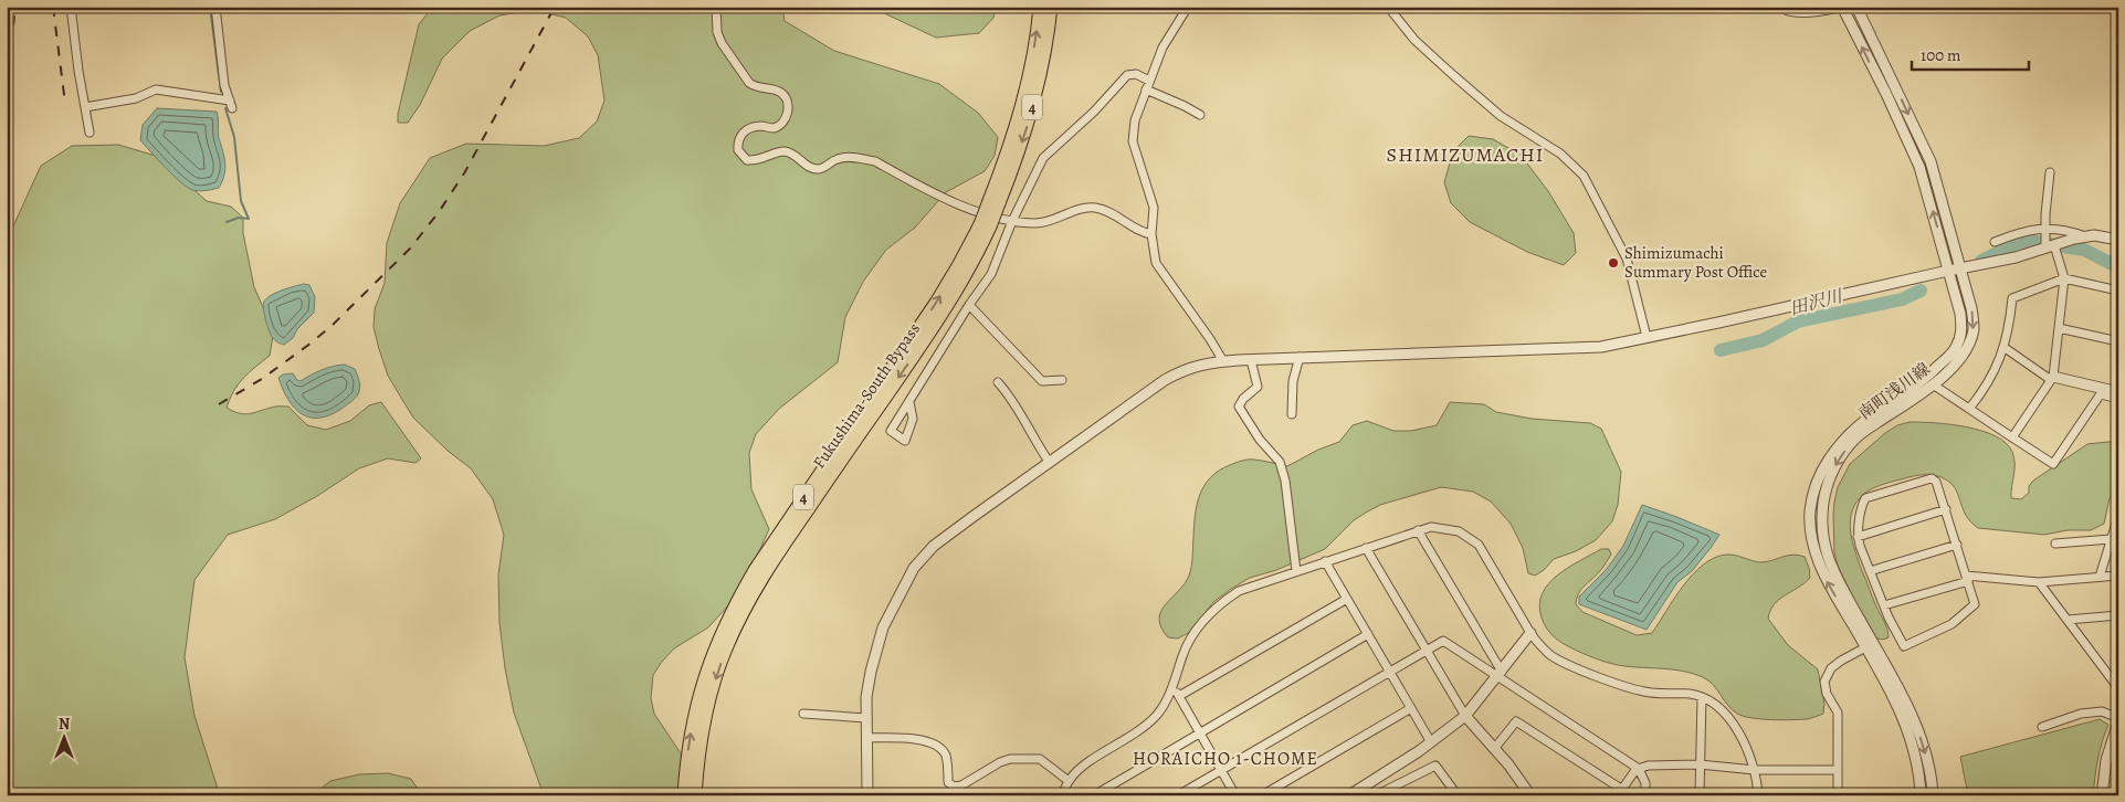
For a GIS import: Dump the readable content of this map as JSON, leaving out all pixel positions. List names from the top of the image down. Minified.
{"streets":{"highway":["4","Fukushima-South Bypass"],"street":["南町浅川線"]},"crossings":[["4","Fukushima-South Bypass"]],"districts":["SHIMIZUMACHI","HORAICHO 1-CHOME"],"water":["田沢川"],"places":["Shimizumachi Summary Post Office"],"scale_bar":"100 m","north":"top"}
